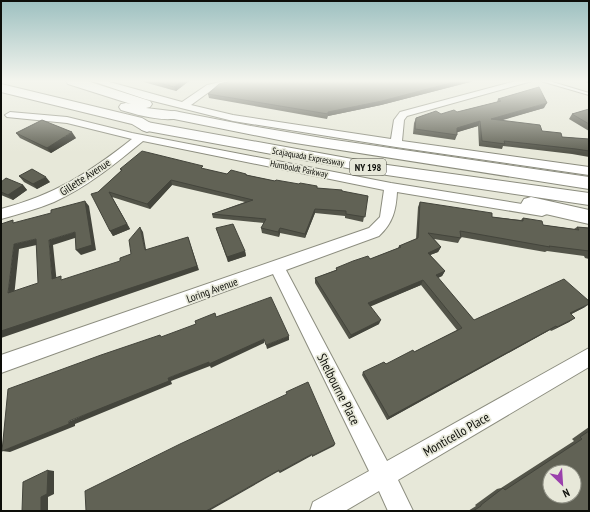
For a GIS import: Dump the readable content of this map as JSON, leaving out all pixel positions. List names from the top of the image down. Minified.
{"streets":{"highway":["Scajaquada Expressway","NY 198"],"street":["Humboldt Parkway","Gillette Avenue","Loring Avenue","Shelbourne Place","Monticello Place"]},"crossings":[["Scajaquada Expressway","Humboldt Parkway"],["Scajaquada Expressway","Gillette Avenue"],["Humboldt Parkway","Gillette Avenue"],["Humboldt Parkway","Loring Avenue"],["Loring Avenue","Shelbourne Place"],["Shelbourne Place","Monticello Place"]],"north":"bottom right"}
